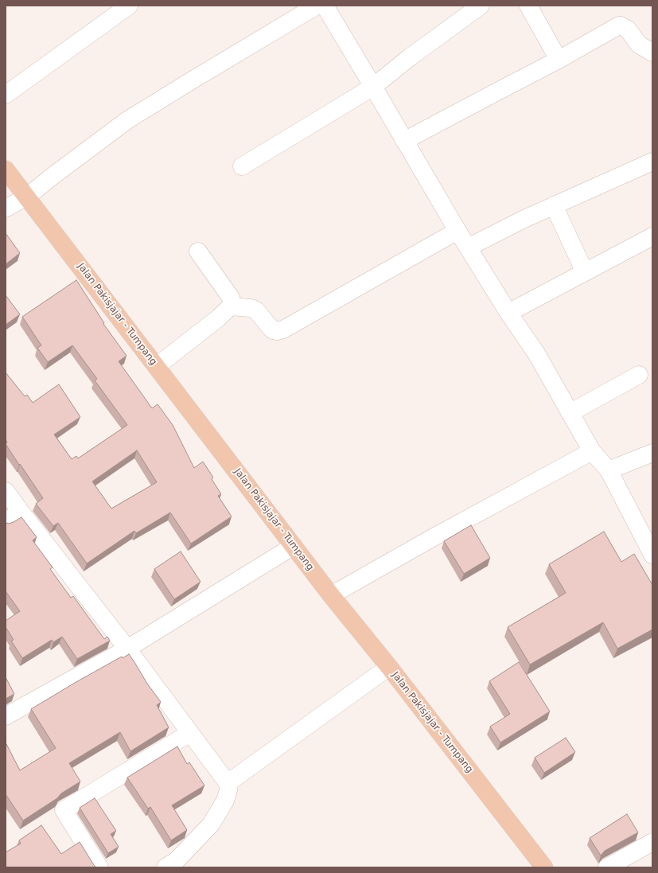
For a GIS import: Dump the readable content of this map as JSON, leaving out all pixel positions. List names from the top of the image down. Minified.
{"streets":{"main road":["Jalan Pakisjajar - Tumpang"]}}
